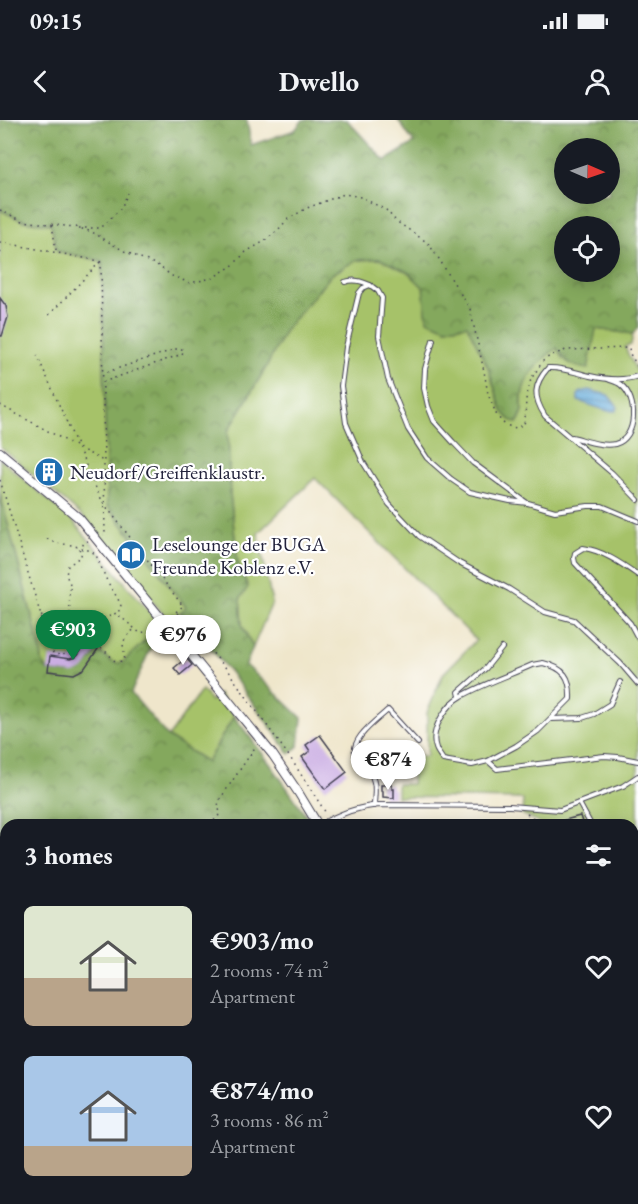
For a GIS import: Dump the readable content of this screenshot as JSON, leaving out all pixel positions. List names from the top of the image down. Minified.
{"places":{"building":["Neudorf/Greiffenklaustr."],"library":["Leselounge der BUGA Freunde Koblenz e.V."]},"north":"right","page":{"status":"09:15","header":"Dwello","price":["€903","€976","€874"],"heading":"3 homes","list":[{"name":"€903/mo","note":"2 rooms · 74 m² · Apartment"},{"name":"€874/mo","note":"3 rooms · 86 m² · Apartment"}]}}
